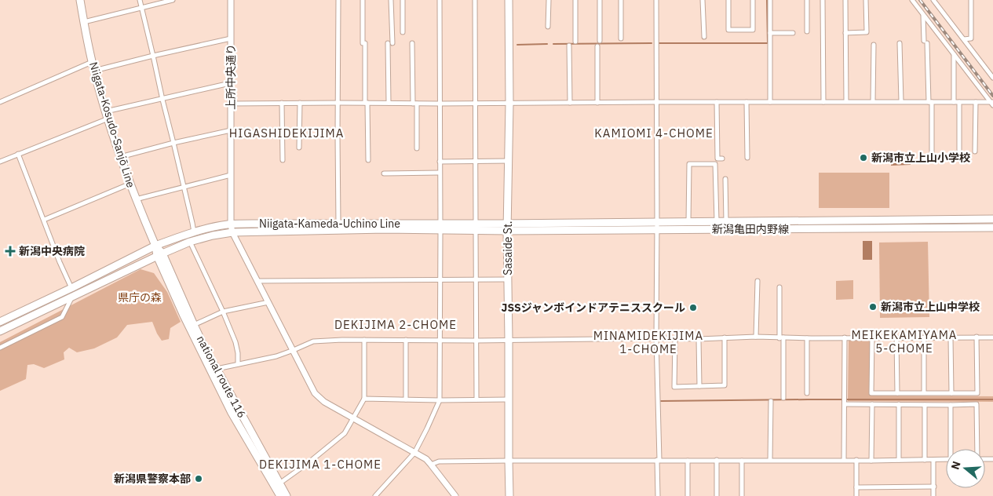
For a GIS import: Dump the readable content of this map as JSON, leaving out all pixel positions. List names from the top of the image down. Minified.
{"streets":{"main road":["Niigata-Kosudo-Sanjō Line","Niigata-Kameda-Uchino Line","新潟亀田内野線","Sasaide St.","national route 116"],"street":["上所中央通り"]},"crossings":[["上所中央通り","Niigata-Kameda-Uchino Line"],["Niigata-Kosudo-Sanjō Line","Niigata-Kameda-Uchino Line"],["Niigata-Kosudo-Sanjō Line","national route 116"],["Niigata-Kameda-Uchino Line","新潟亀田内野線"],["Niigata-Kameda-Uchino Line","Sasaide St."],["Niigata-Kameda-Uchino Line","national route 116"],["新潟亀田内野線","Sasaide St."]],"districts":["HIGASHIDEKIJIMA","KAMIOMI 4-CHOME","DEKIJIMA 2-CHOME","MEIKEKAMIYAMA 5-CHOME","MINAMIDEKIJIMA 1-CHOME","DEKIJIMA 1-CHOME"],"parks":["県庁の森"],"places":{"other":["新潟市立上山小学校","新潟市立上山中学校","JSSジャンボインドアテニススクール","新潟県警察本部"],"health":["新潟中央病院"]},"north":"left"}
